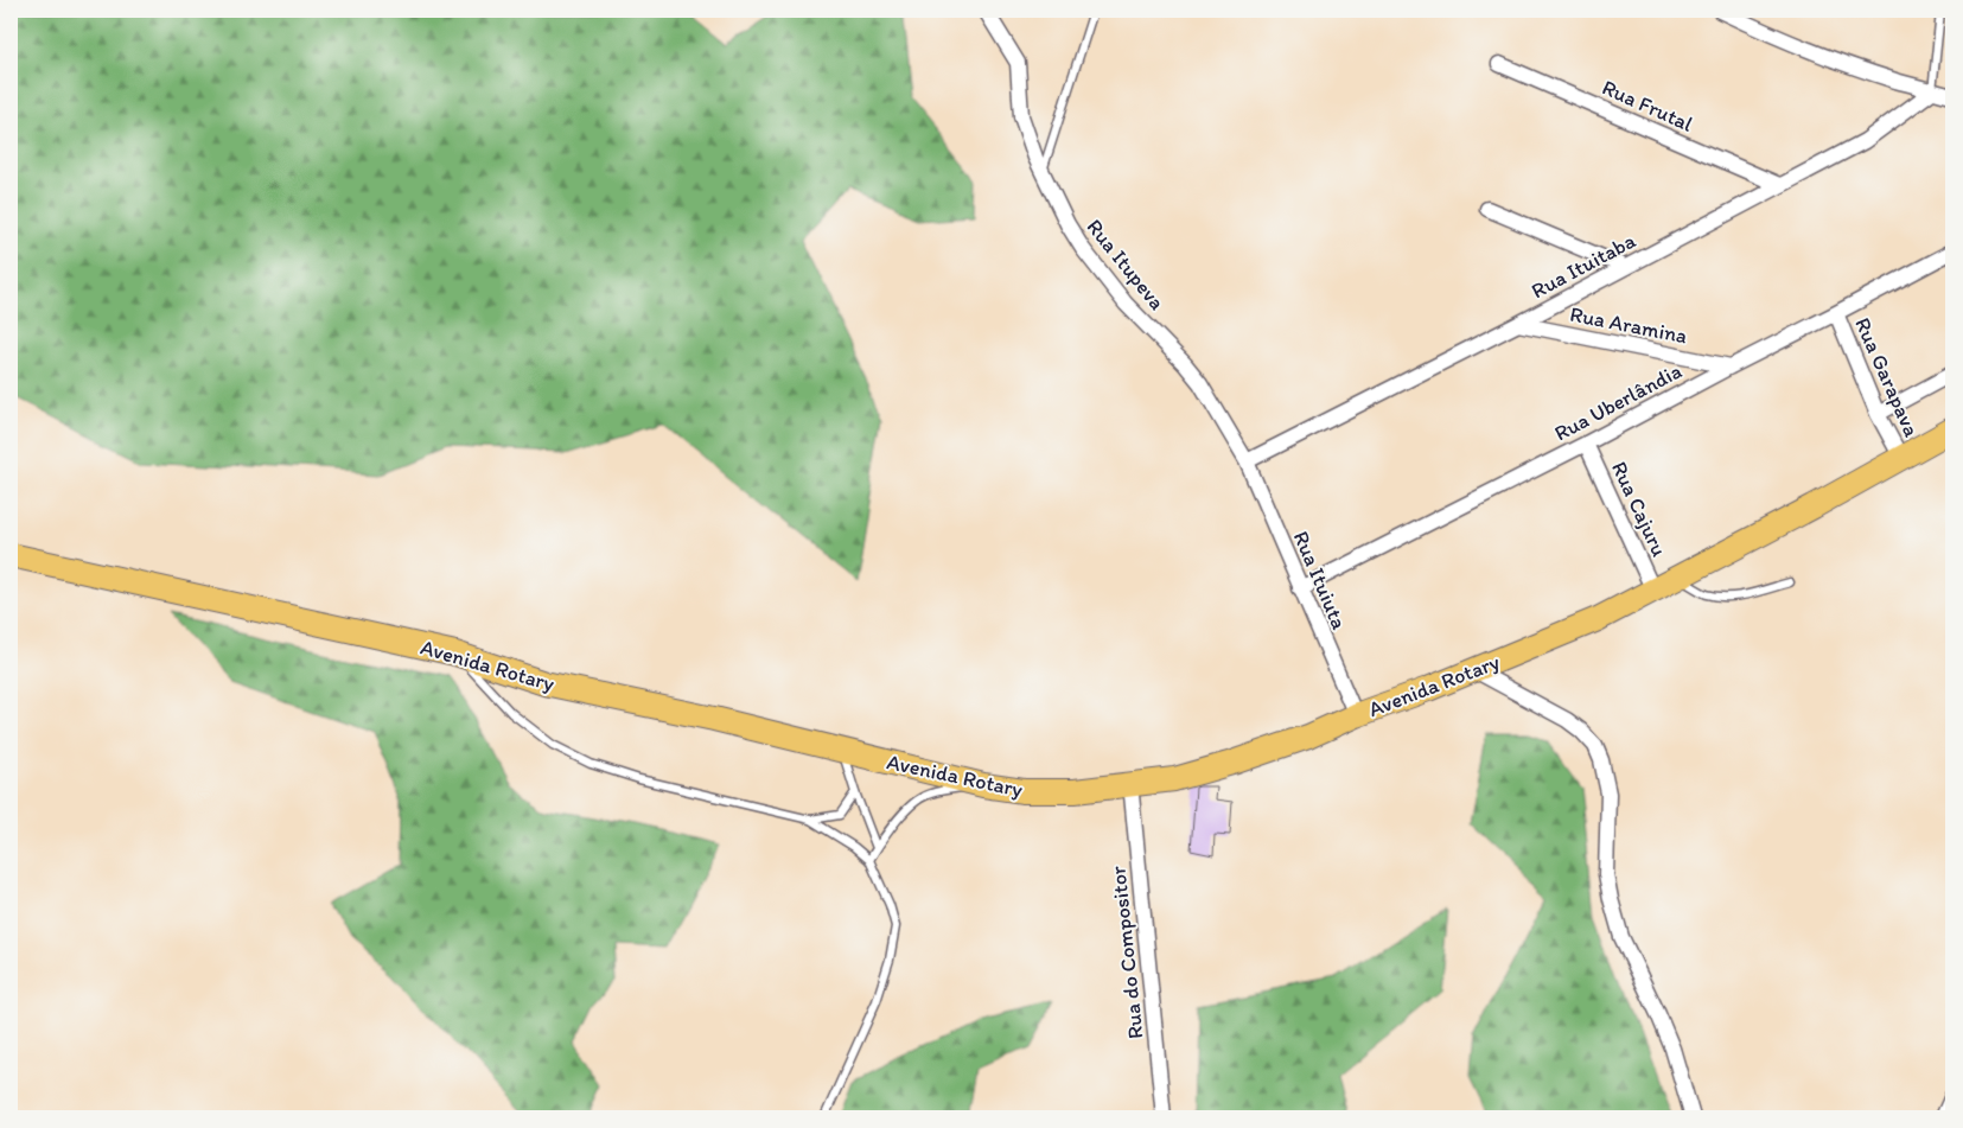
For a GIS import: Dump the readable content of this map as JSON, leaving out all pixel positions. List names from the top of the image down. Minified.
{"streets":{"main road":["Avenida Rotary"],"street":["Rua Frutal","Rua Itupeva","Rua Ituitaba","Rua Aramina","Rua Garapava","Rua Uberlândia","Rua Cajuru","Rua Ituiuta","Rua do Compositor"]},"crossings":[["Rua Frutal","Rua Ituitaba"],["Rua Itupeva","Rua Ituitaba"],["Rua Itupeva","Rua Ituiuta"],["Rua Ituitaba","Rua Aramina"],["Rua Ituitaba","Rua Ituiuta"],["Rua Aramina","Rua Uberlândia"],["Rua Garapava","Rua Uberlândia"],["Rua Garapava","Avenida Rotary"],["Rua Uberlândia","Rua Cajuru"],["Rua Uberlândia","Rua Ituiuta"],["Rua Cajuru","Avenida Rotary"],["Rua Ituiuta","Avenida Rotary"],["Avenida Rotary","Rua do Compositor"]]}
